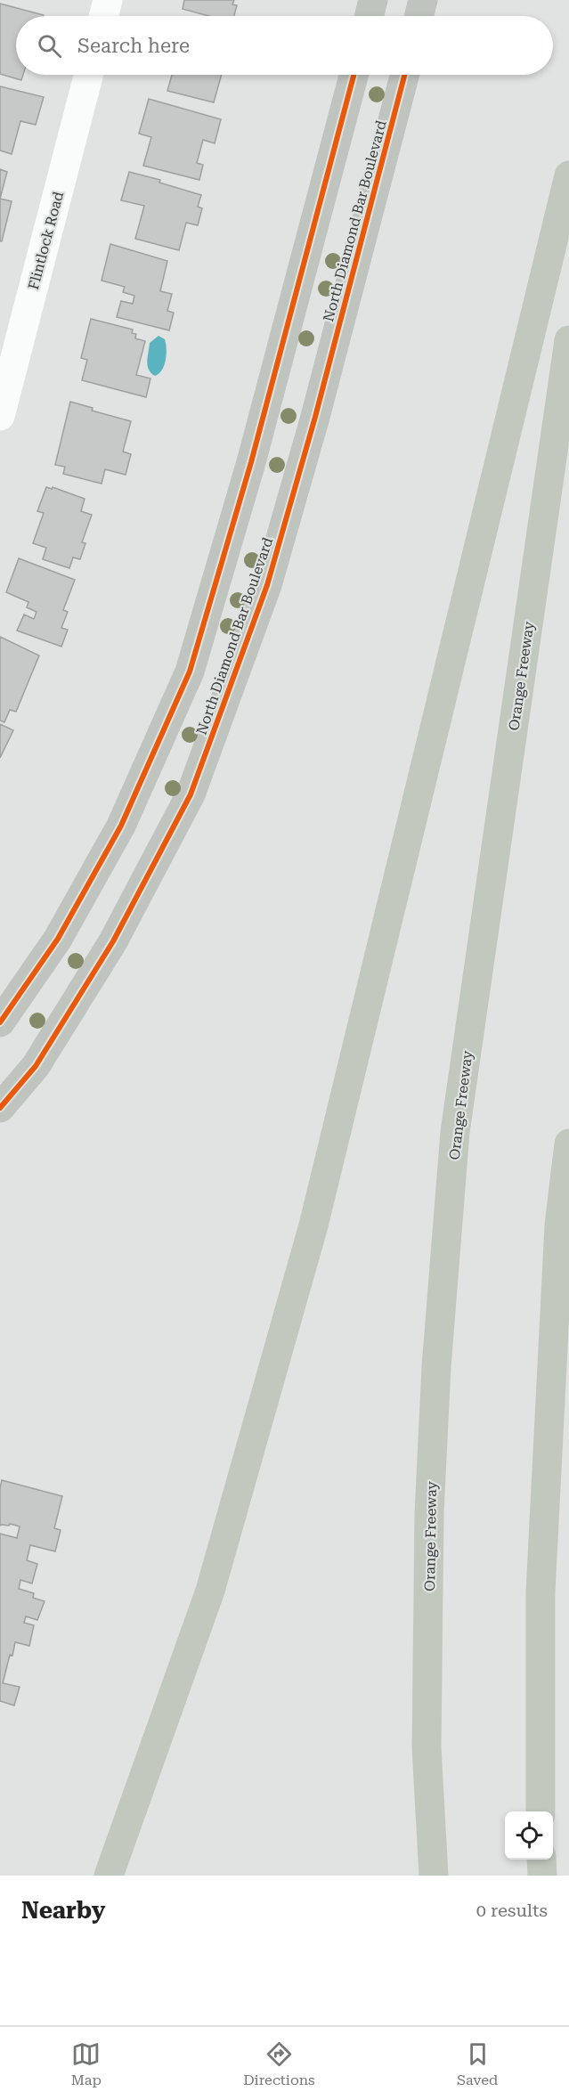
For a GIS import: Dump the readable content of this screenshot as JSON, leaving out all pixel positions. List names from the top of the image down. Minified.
{"streets":{"highway":["Orange Freeway"],"main road":["North Diamond Bar Boulevard"],"street":["Flintlock Road"]},"page":{"search":"Search here","heading":["Nearby","0 results"],"nav":["Map","Directions","Saved"]}}
